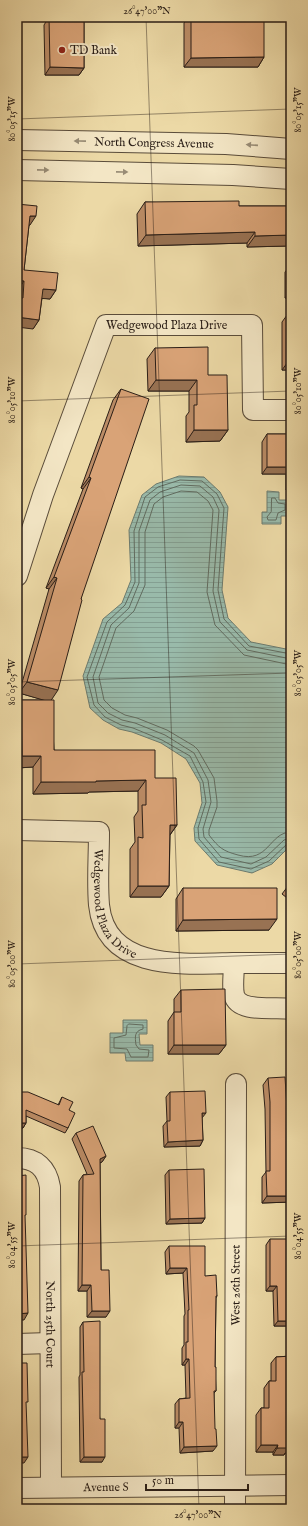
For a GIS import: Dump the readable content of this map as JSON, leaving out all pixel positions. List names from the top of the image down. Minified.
{"streets":{"street":["North Congress Avenue","Wedgewood Plaza Drive","West 26th Street","North 25th Court","Avenue S"]},"crossings":[["West 26th Street","Avenue S"],["North 25th Court","Avenue S"]],"places":["TD Bank"],"scale_bar":"50 m","coordinates":["26°47'00\"N","80°05'15\"W","80°05'10\"W","80°05'05\"W","80°05'00\"W","80°04'55\"W"]}
